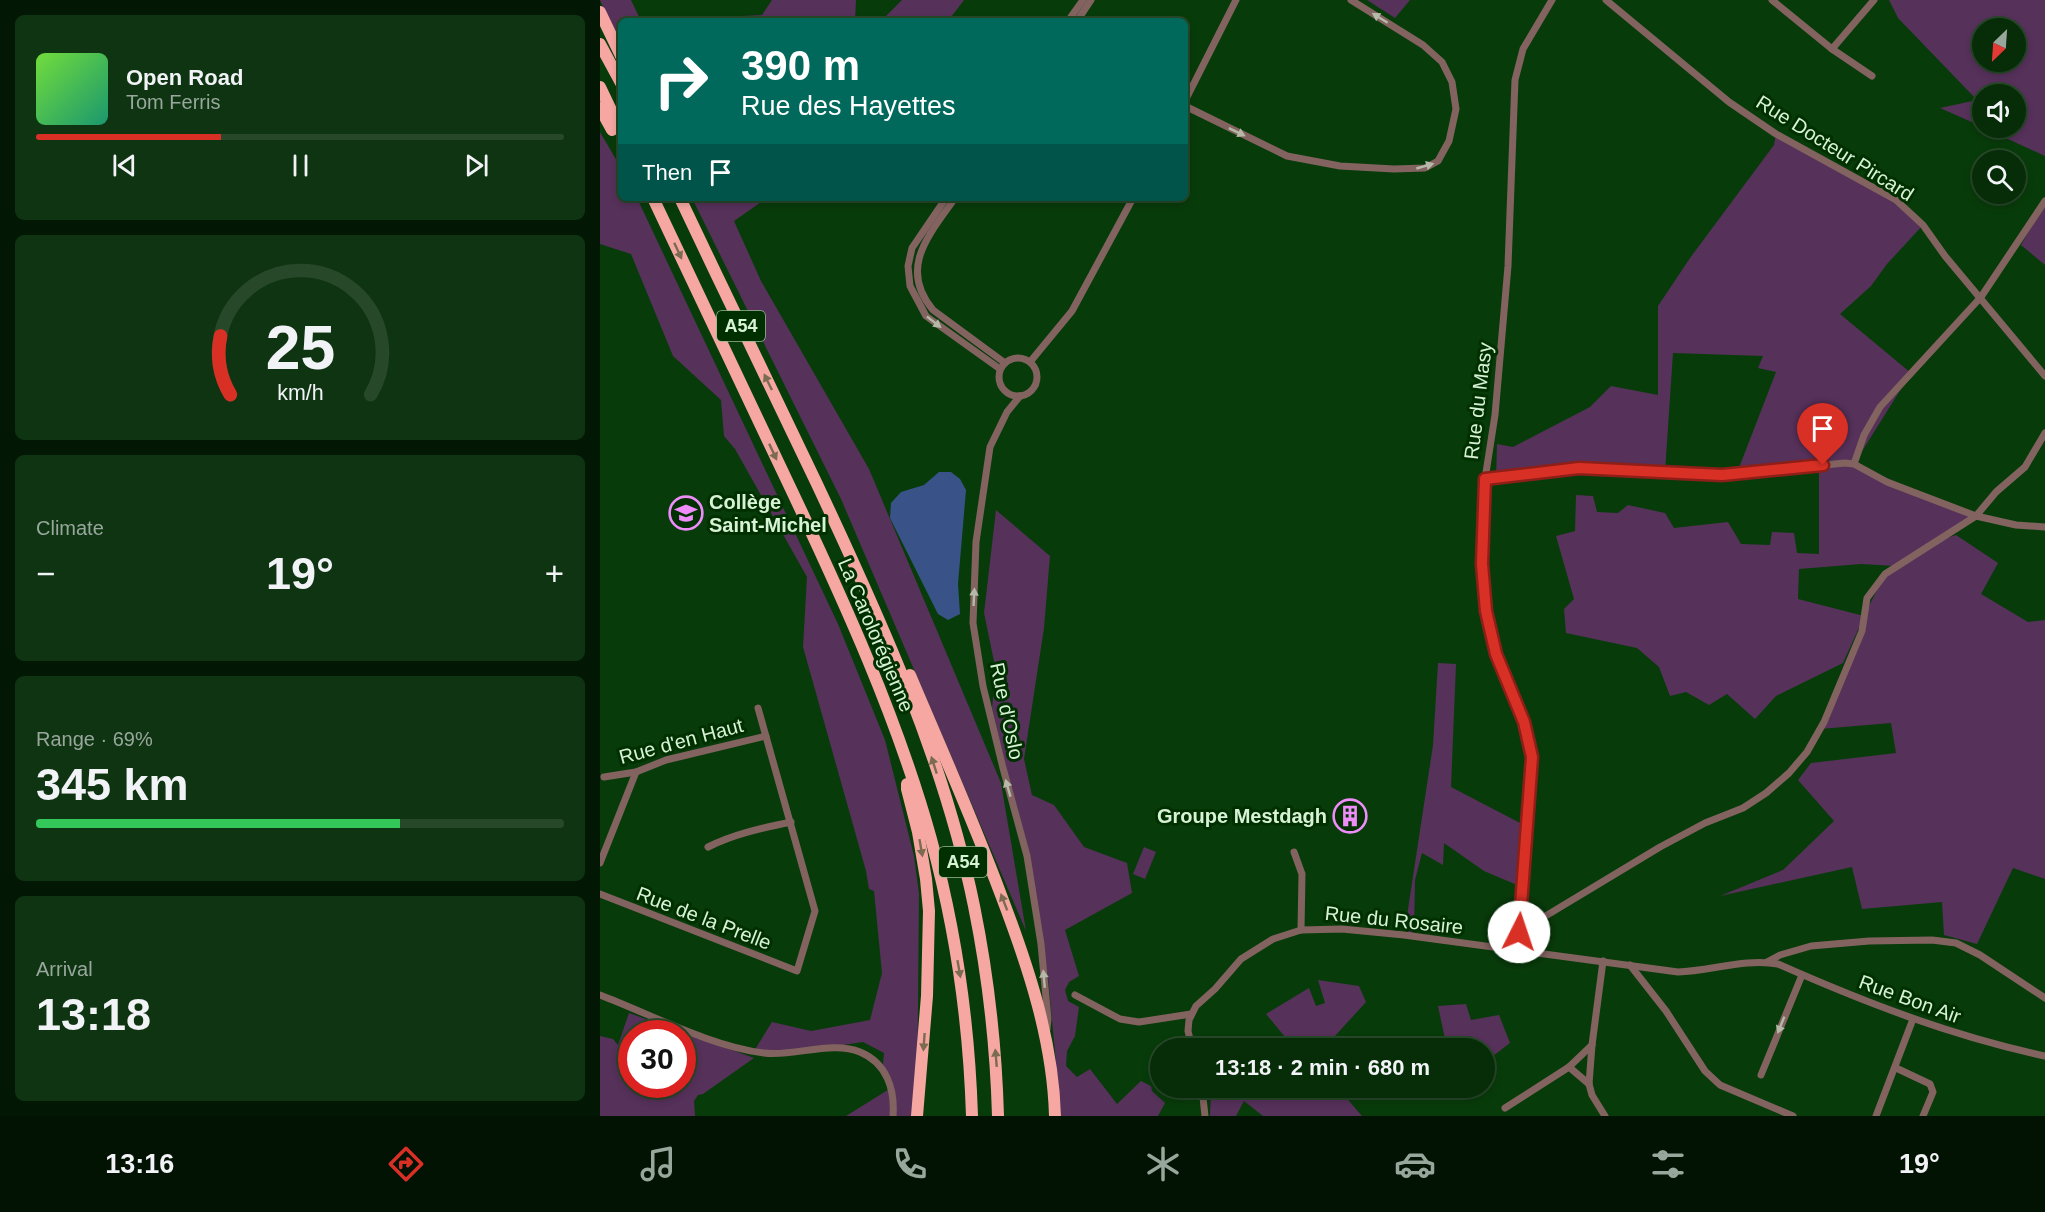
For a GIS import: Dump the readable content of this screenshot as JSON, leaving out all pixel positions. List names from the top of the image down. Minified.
{"streets":{"highway":["A54","La Carolorégienne"],"street":["Rue Docteur Pircard","Rue du Masy","Rue d'Oslo","Rue d'en Haut","Rue de la Prelle","Rue du Rosaire","Rue Bon Air"]},"crossings":[["Rue du Masy","Rue du Rosaire"],["Rue du Rosaire","Rue Bon Air"]],"one_way":["Rue d'Oslo"],"places":{"school or university":["Collège Saint-Michel"],"building":["Groupe Mestdagh"]},"north":"bottom left","page":{"turn":["390 m","Rue des Hayettes"],"song":["Open Road","Tom Ferris"],"then":"Then","tile":["Climate",["Range · 69%","345 km"],["Arrival","13:18"]],"heat":["−","19°","+"],"limit":"30","trip":"13:18 · 2 min · 680 m","tabs":["13:16","19°"],"gauge":["25","km/h"]}}
